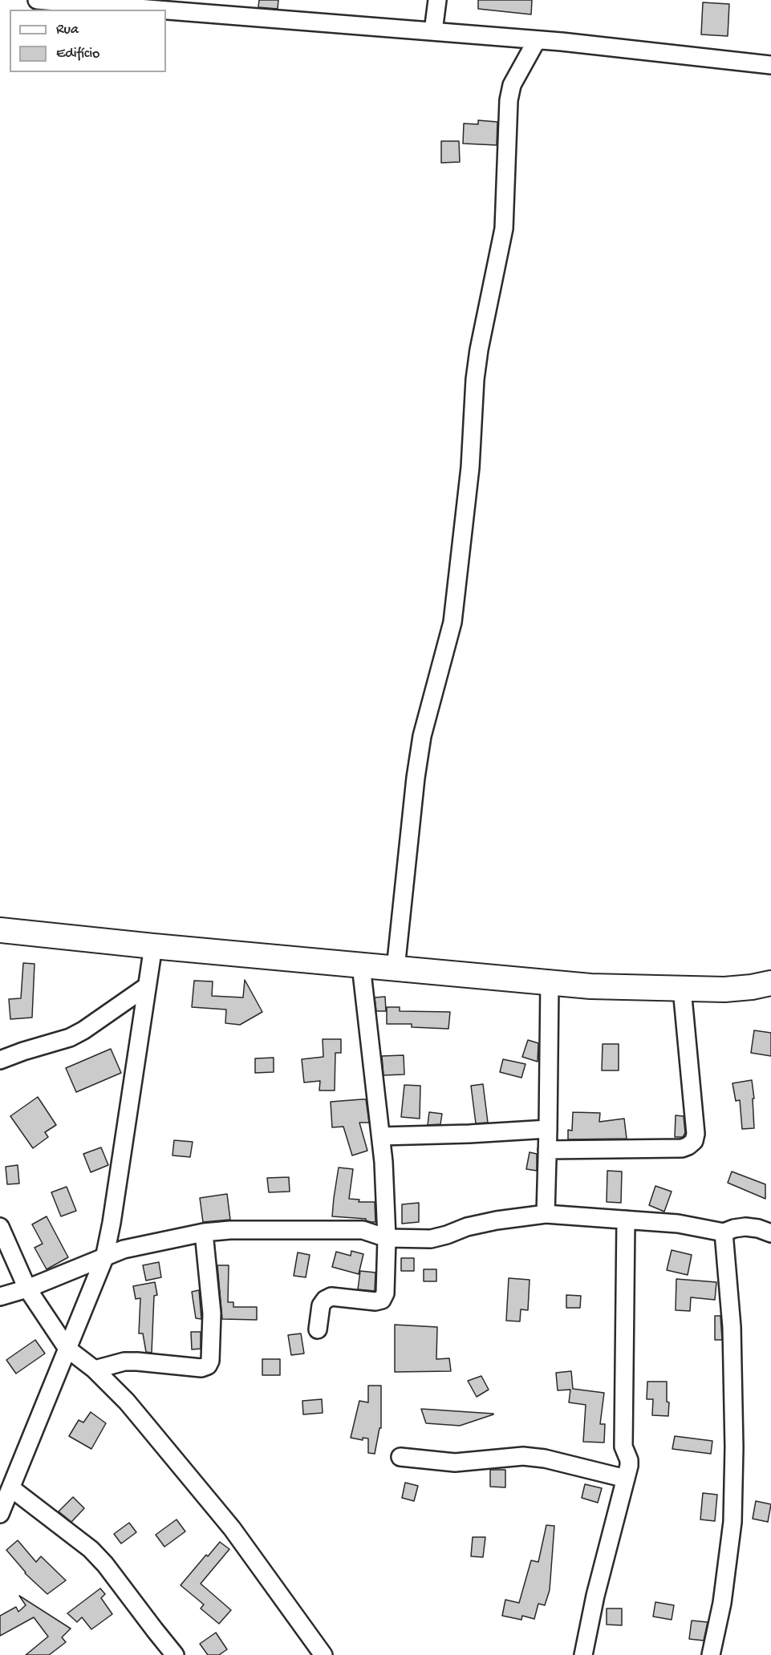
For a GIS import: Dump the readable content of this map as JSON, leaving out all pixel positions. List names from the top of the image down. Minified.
{"legend":["Rua","Edifício"]}
